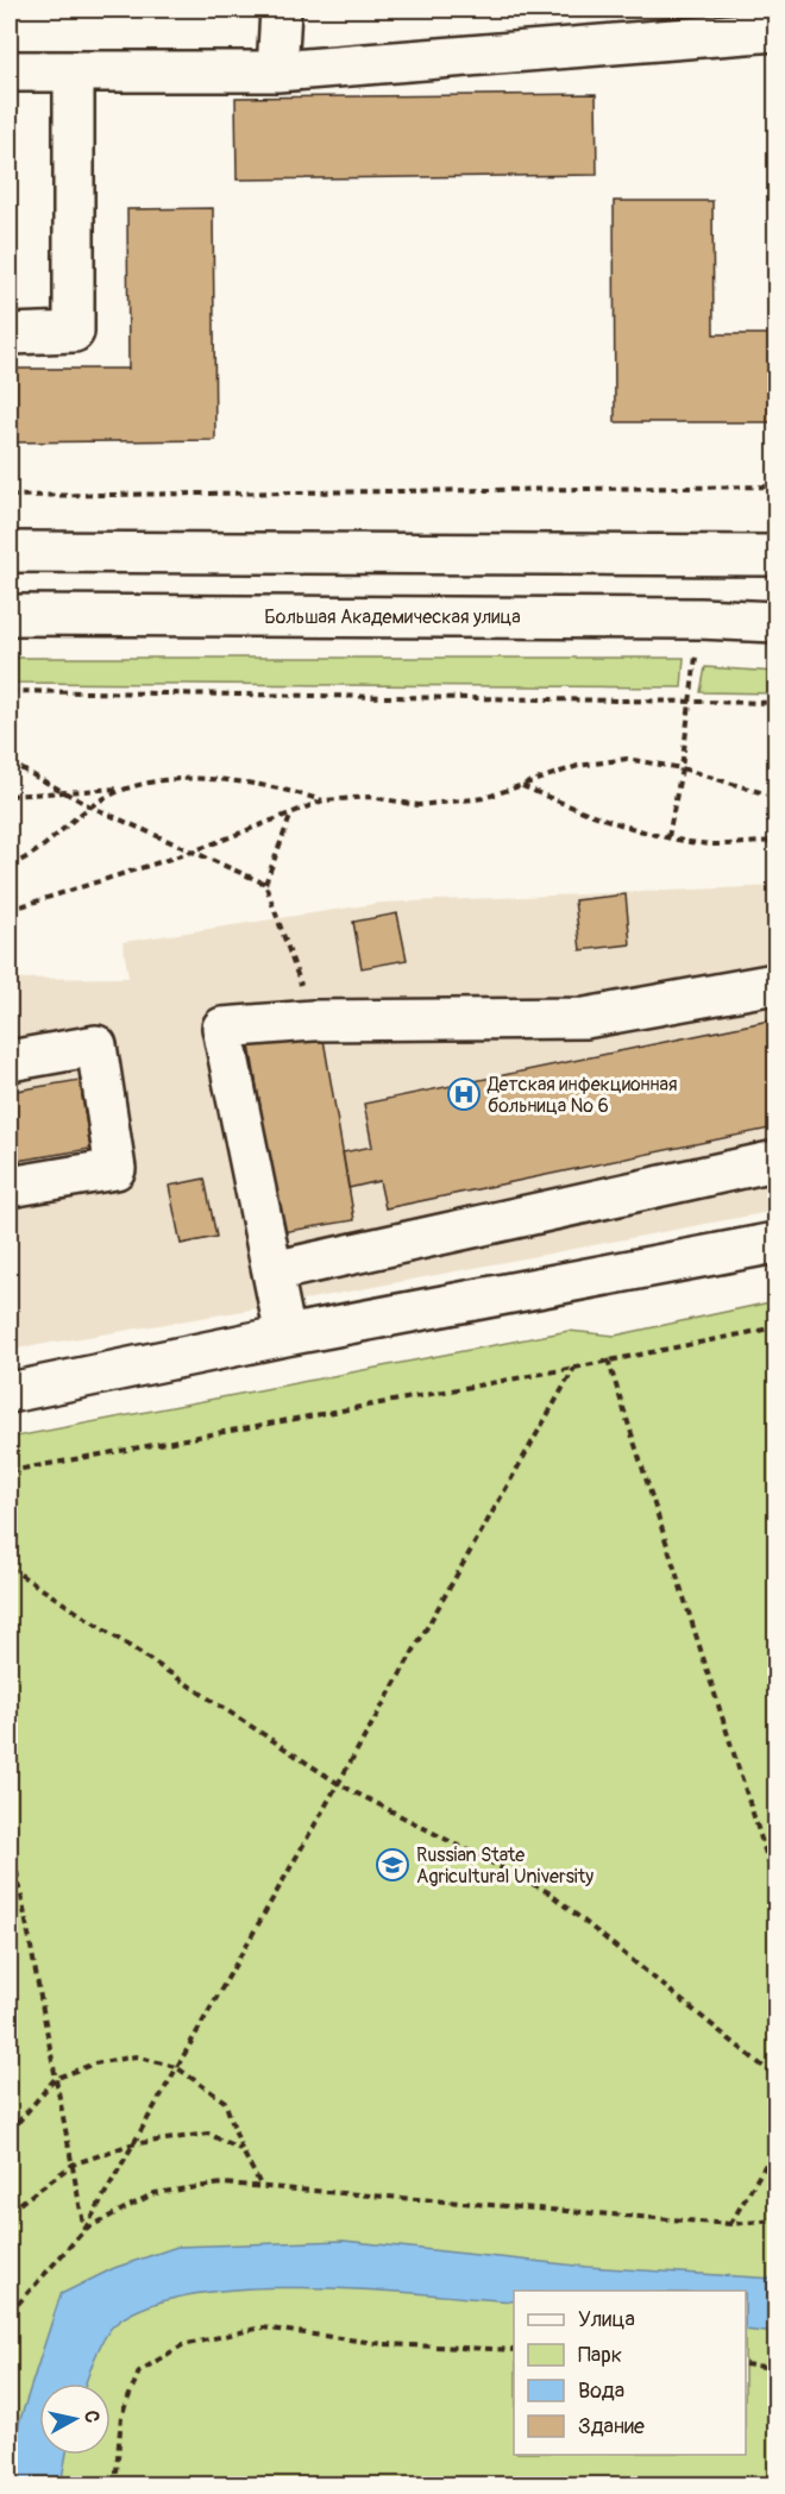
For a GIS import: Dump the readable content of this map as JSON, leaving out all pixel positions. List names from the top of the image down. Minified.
{"streets":{"main road":["Большая Академическая улица"]},"places":{"hospital":["Детская инфекционная больница № 6"],"school or university":["Russian State Agricultural University"]},"legend":["Улица","Парк","Вода","Здание"],"north":"right"}
